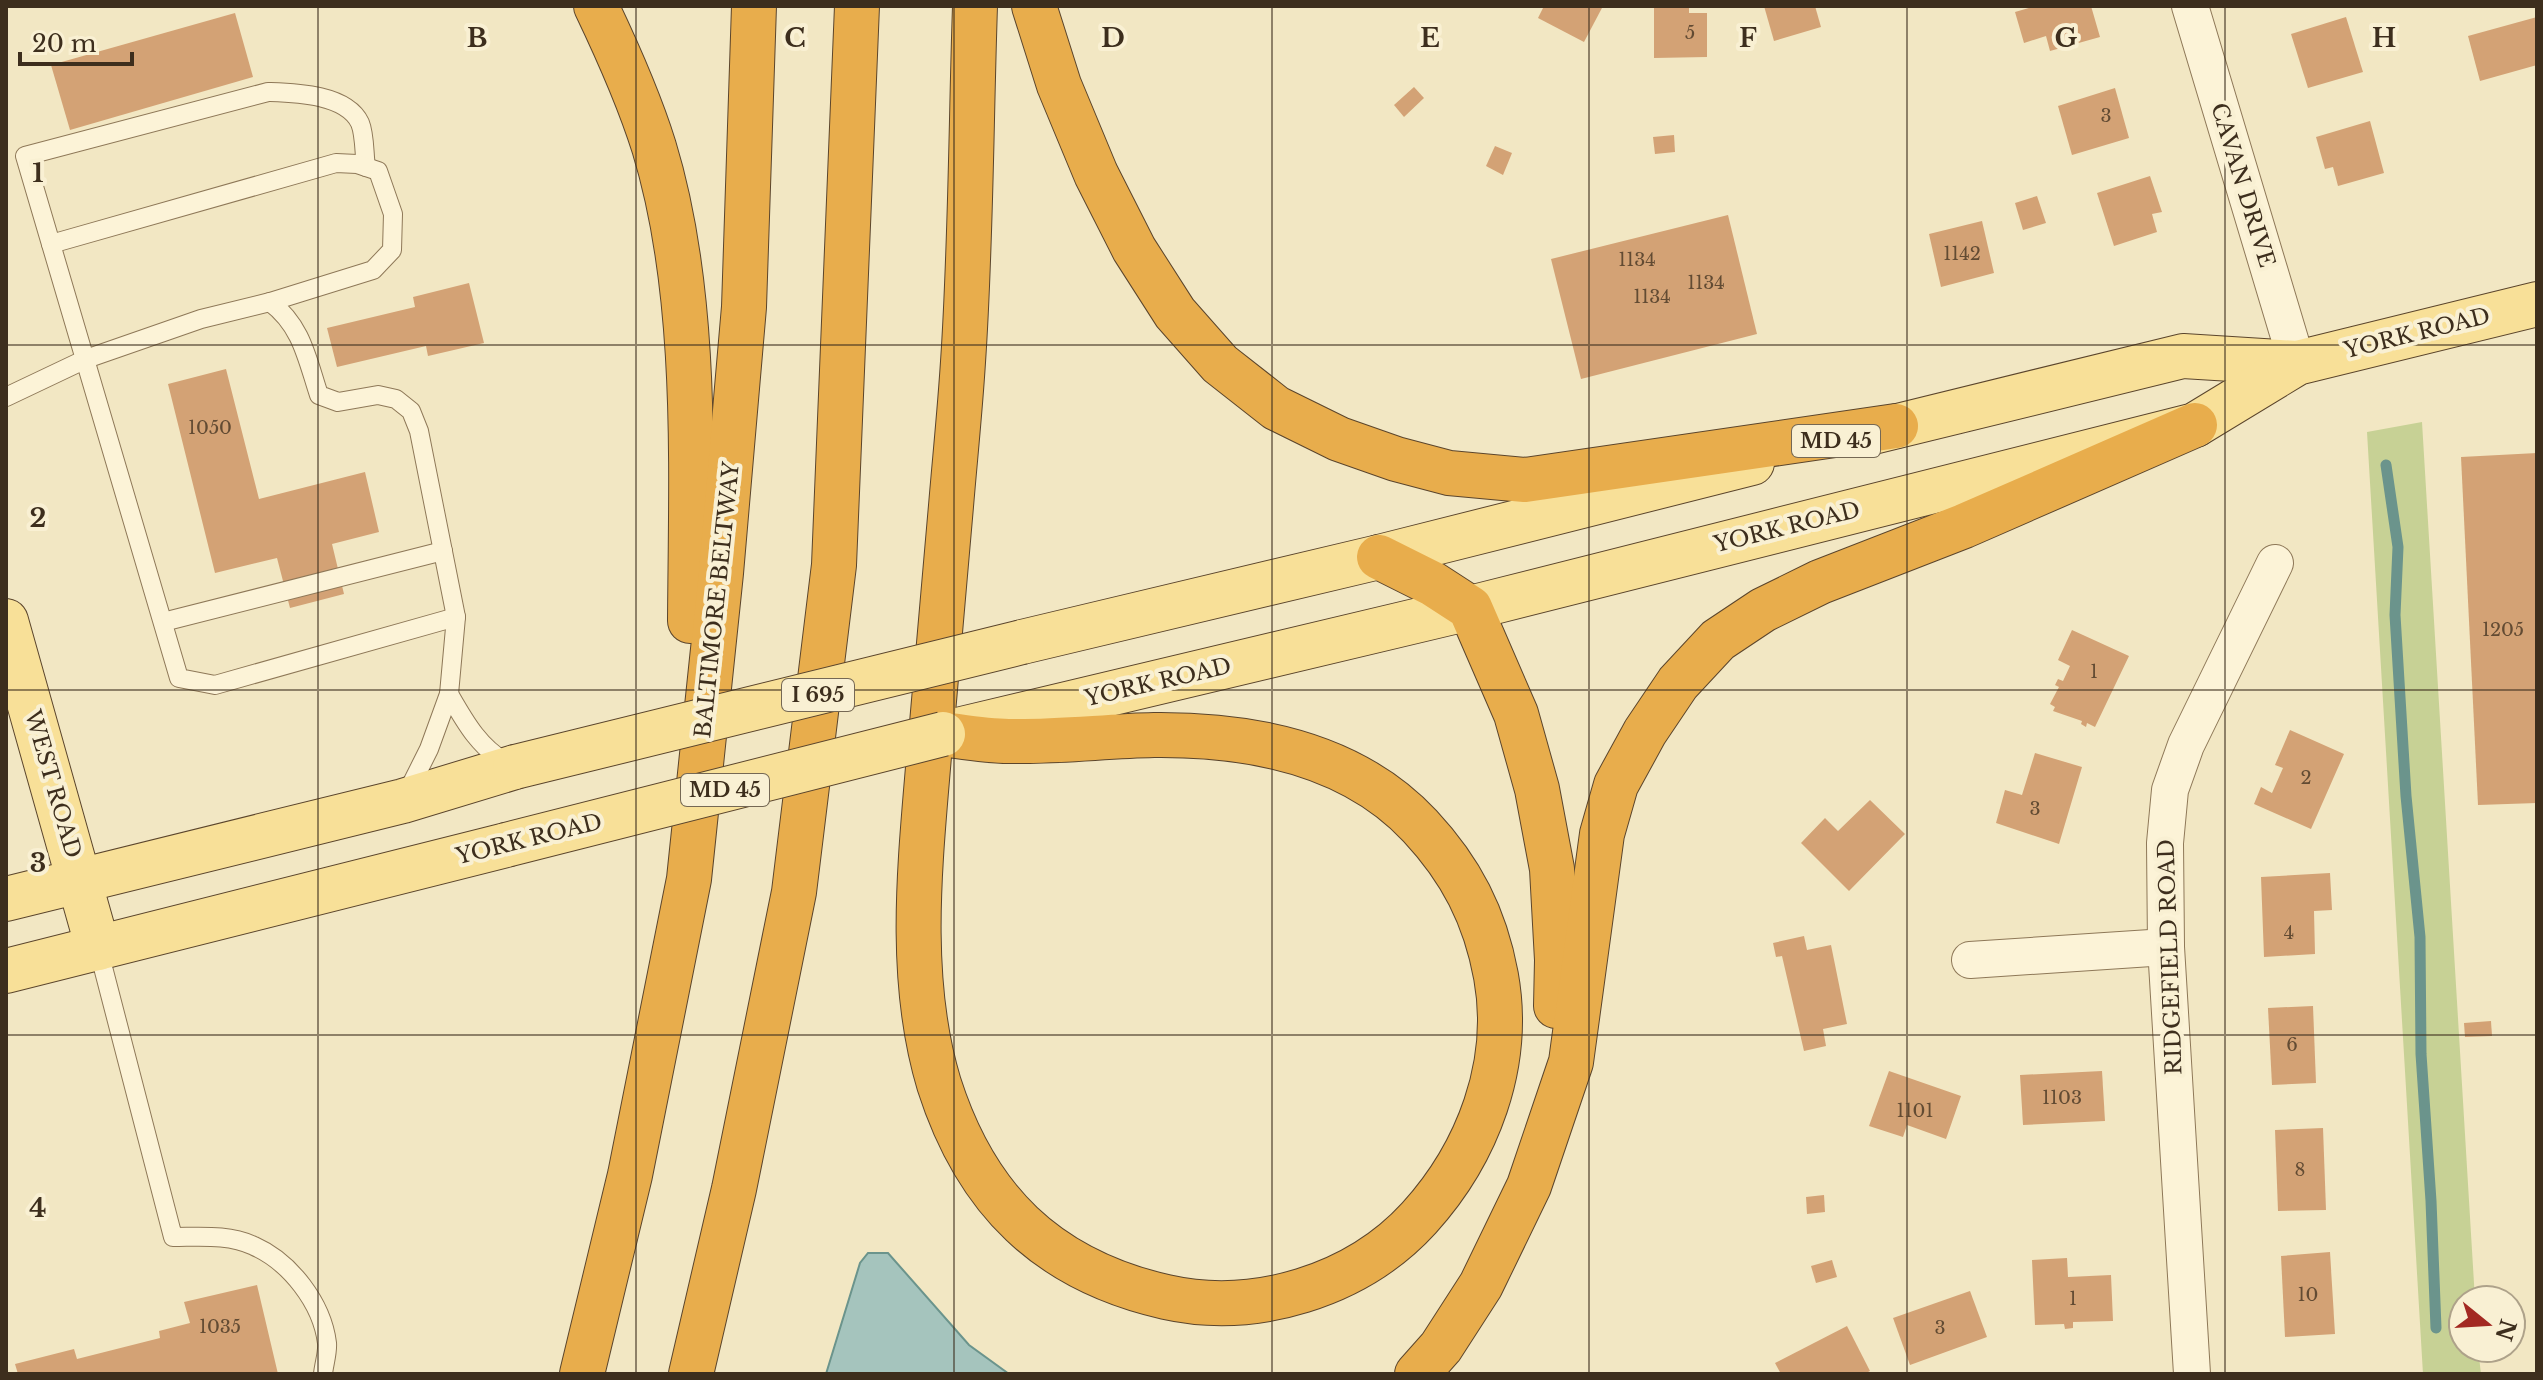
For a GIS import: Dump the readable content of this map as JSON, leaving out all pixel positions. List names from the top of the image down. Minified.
{"streets":{"highway":["BALTIMORE BELTWAY","I 695"],"main road":["YORK ROAD","MD 45","WEST ROAD"],"street":["CAVAN DRIVE","RIDGEFIELD ROAD"]},"crossings":[["CAVAN DRIVE","YORK ROAD"],["YORK ROAD","WEST ROAD"]],"house_numbers":["5","3","1142","1134","1134","1134","1050","1205","1","2","3","4","6","1103","1101","8","10","1","1035","3"],"scale_bar":"20 m","north":"right","grid":{"columns":["B","C","D","E","F","G","H"],"rows":["1","2","3","4"]}}
